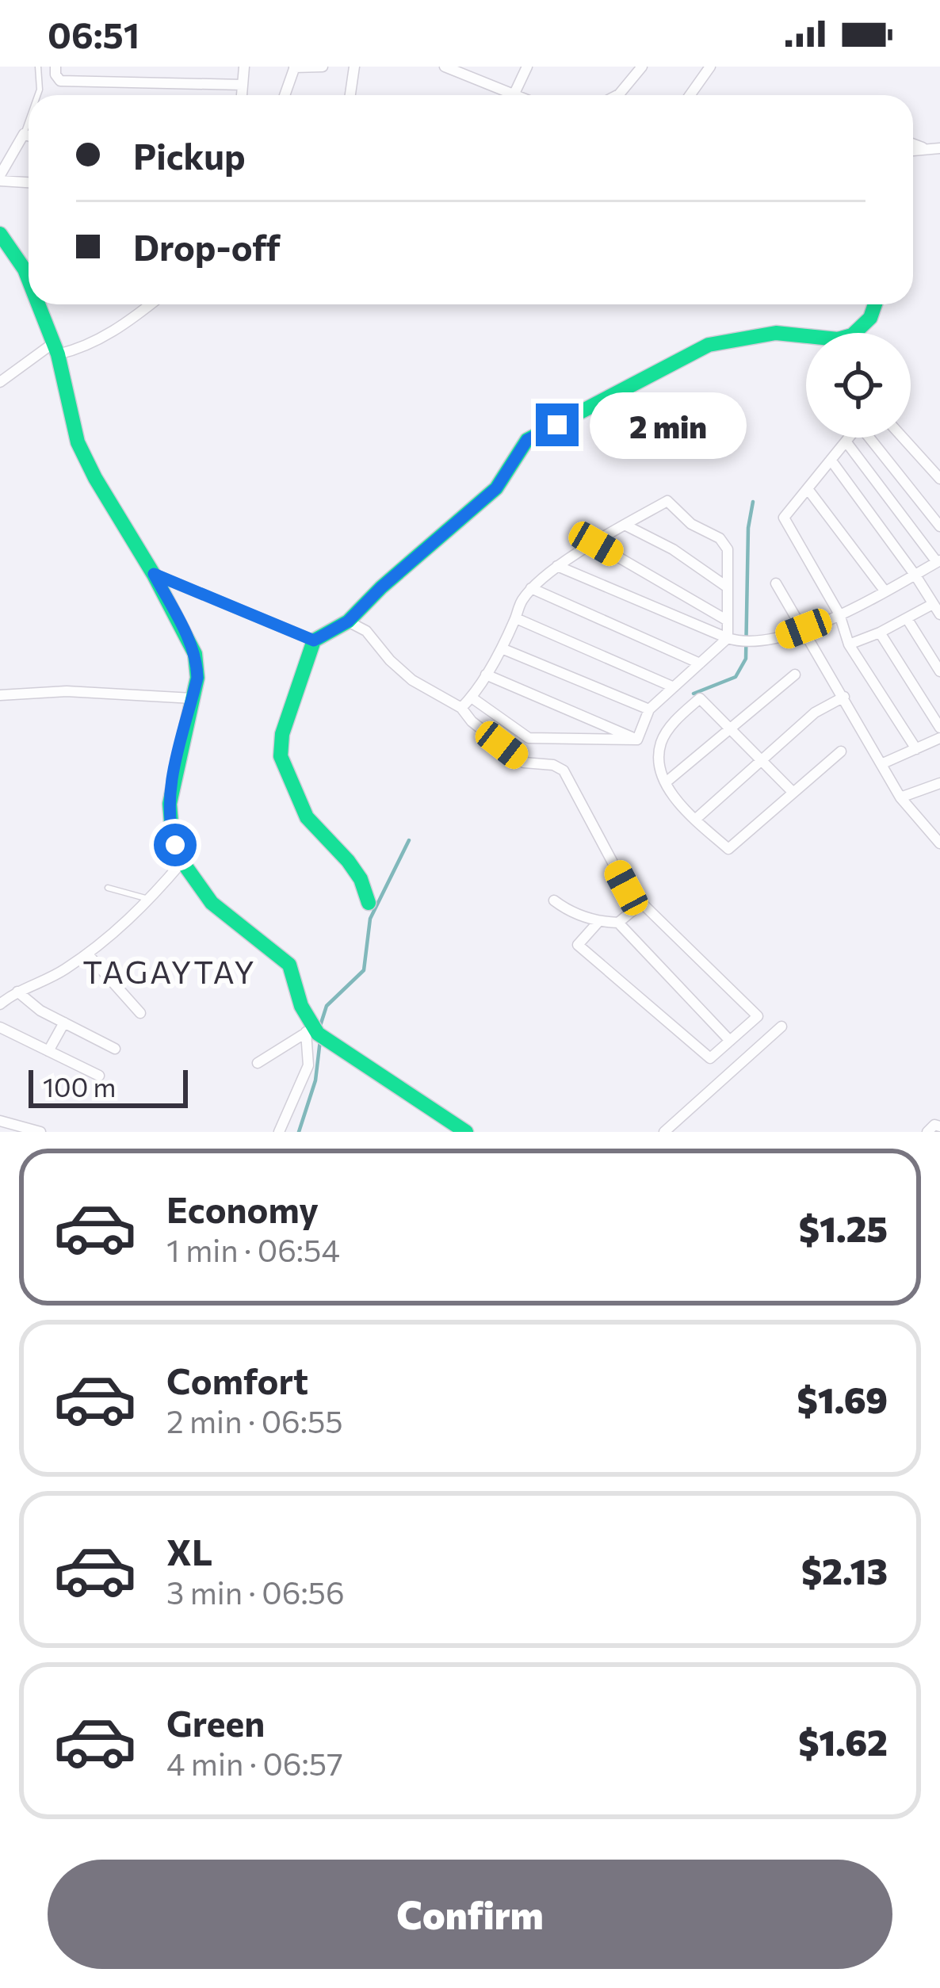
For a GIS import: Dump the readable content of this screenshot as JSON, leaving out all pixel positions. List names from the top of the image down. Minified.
{"districts":["TAGAYTAY"],"scale_bar":"100 m","page":{"status":"06:51","banner":["Pickup","Drop-off"],"bubble":"2 min","scale":"100 m","list":[{"name":"Economy","note":"1 min · 06:54","value":"$1.25"},{"name":"Comfort","note":"2 min · 06:55","value":"$1.69"},{"name":"XL","note":"3 min · 06:56","value":"$2.13"},{"name":"Green","note":"4 min · 06:57","value":"$1.62"}],"buttons":"Confirm"}}
